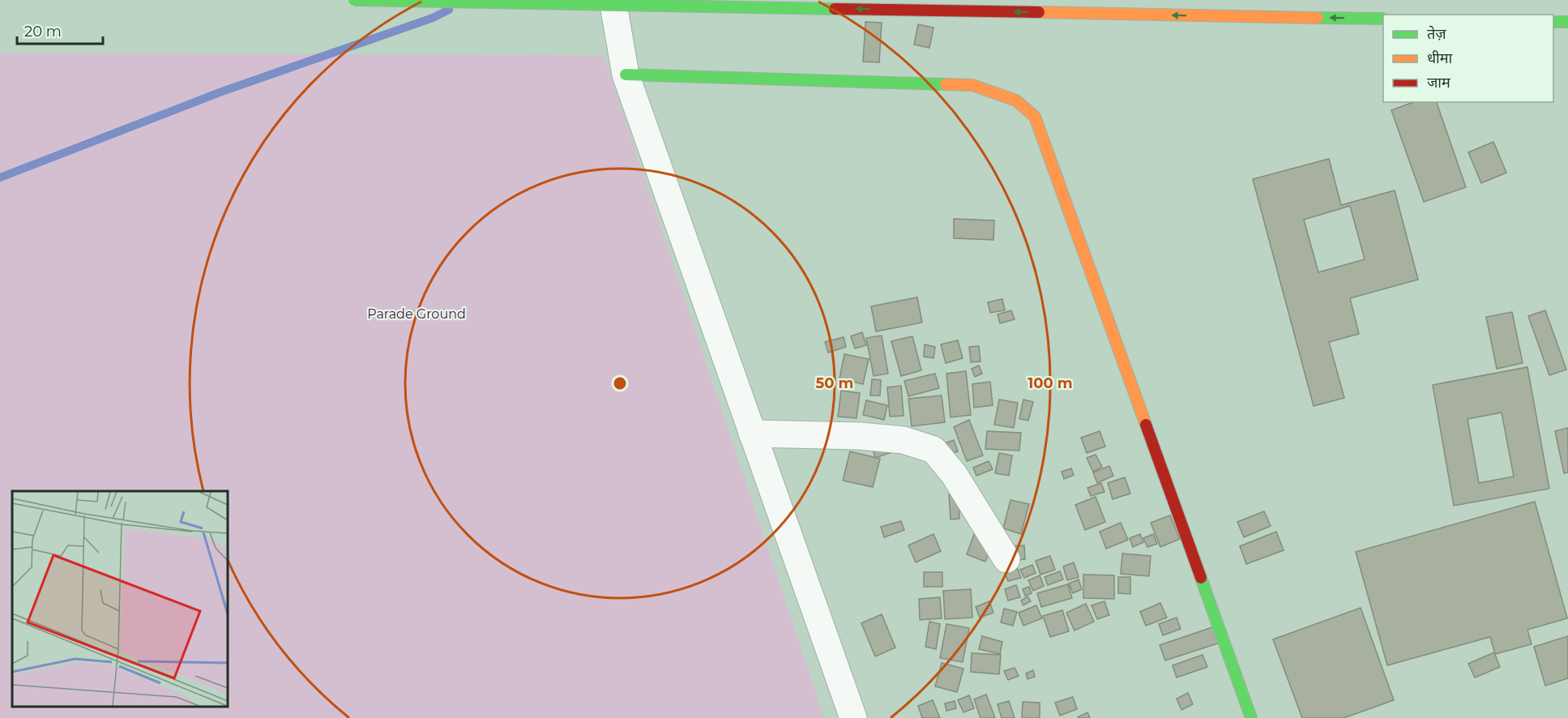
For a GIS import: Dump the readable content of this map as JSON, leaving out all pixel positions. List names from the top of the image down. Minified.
{"parks":["Parade Ground"],"legend":["तेज़","धीमा","जाम"],"scale_bar":"20 m","rings":["50 m","100 m"]}
